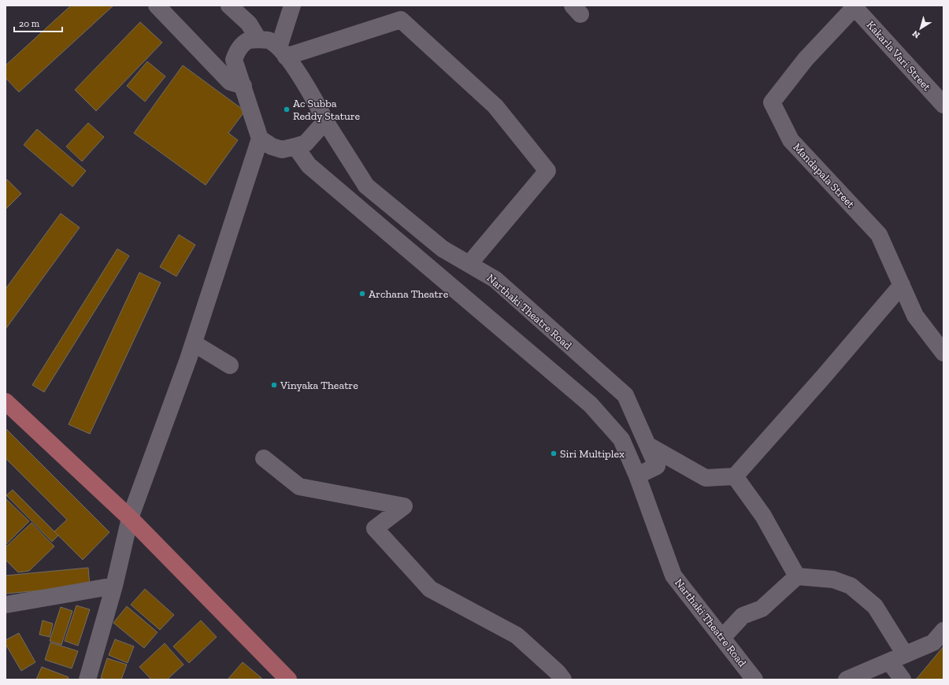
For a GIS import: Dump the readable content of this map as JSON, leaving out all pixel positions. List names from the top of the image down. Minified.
{"streets":{"street":["Kakarla Vari Street","Mandapala Street","Narthaki Theatre Road"]},"crossings":[["Kakarla Vari Street","Mandapala Street"]],"places":["Ac Subba Reddy Stature","Archana Theatre","Vinyaka Theatre","Siri Multiplex"],"scale_bar":"20 m","north":"bottom left"}
